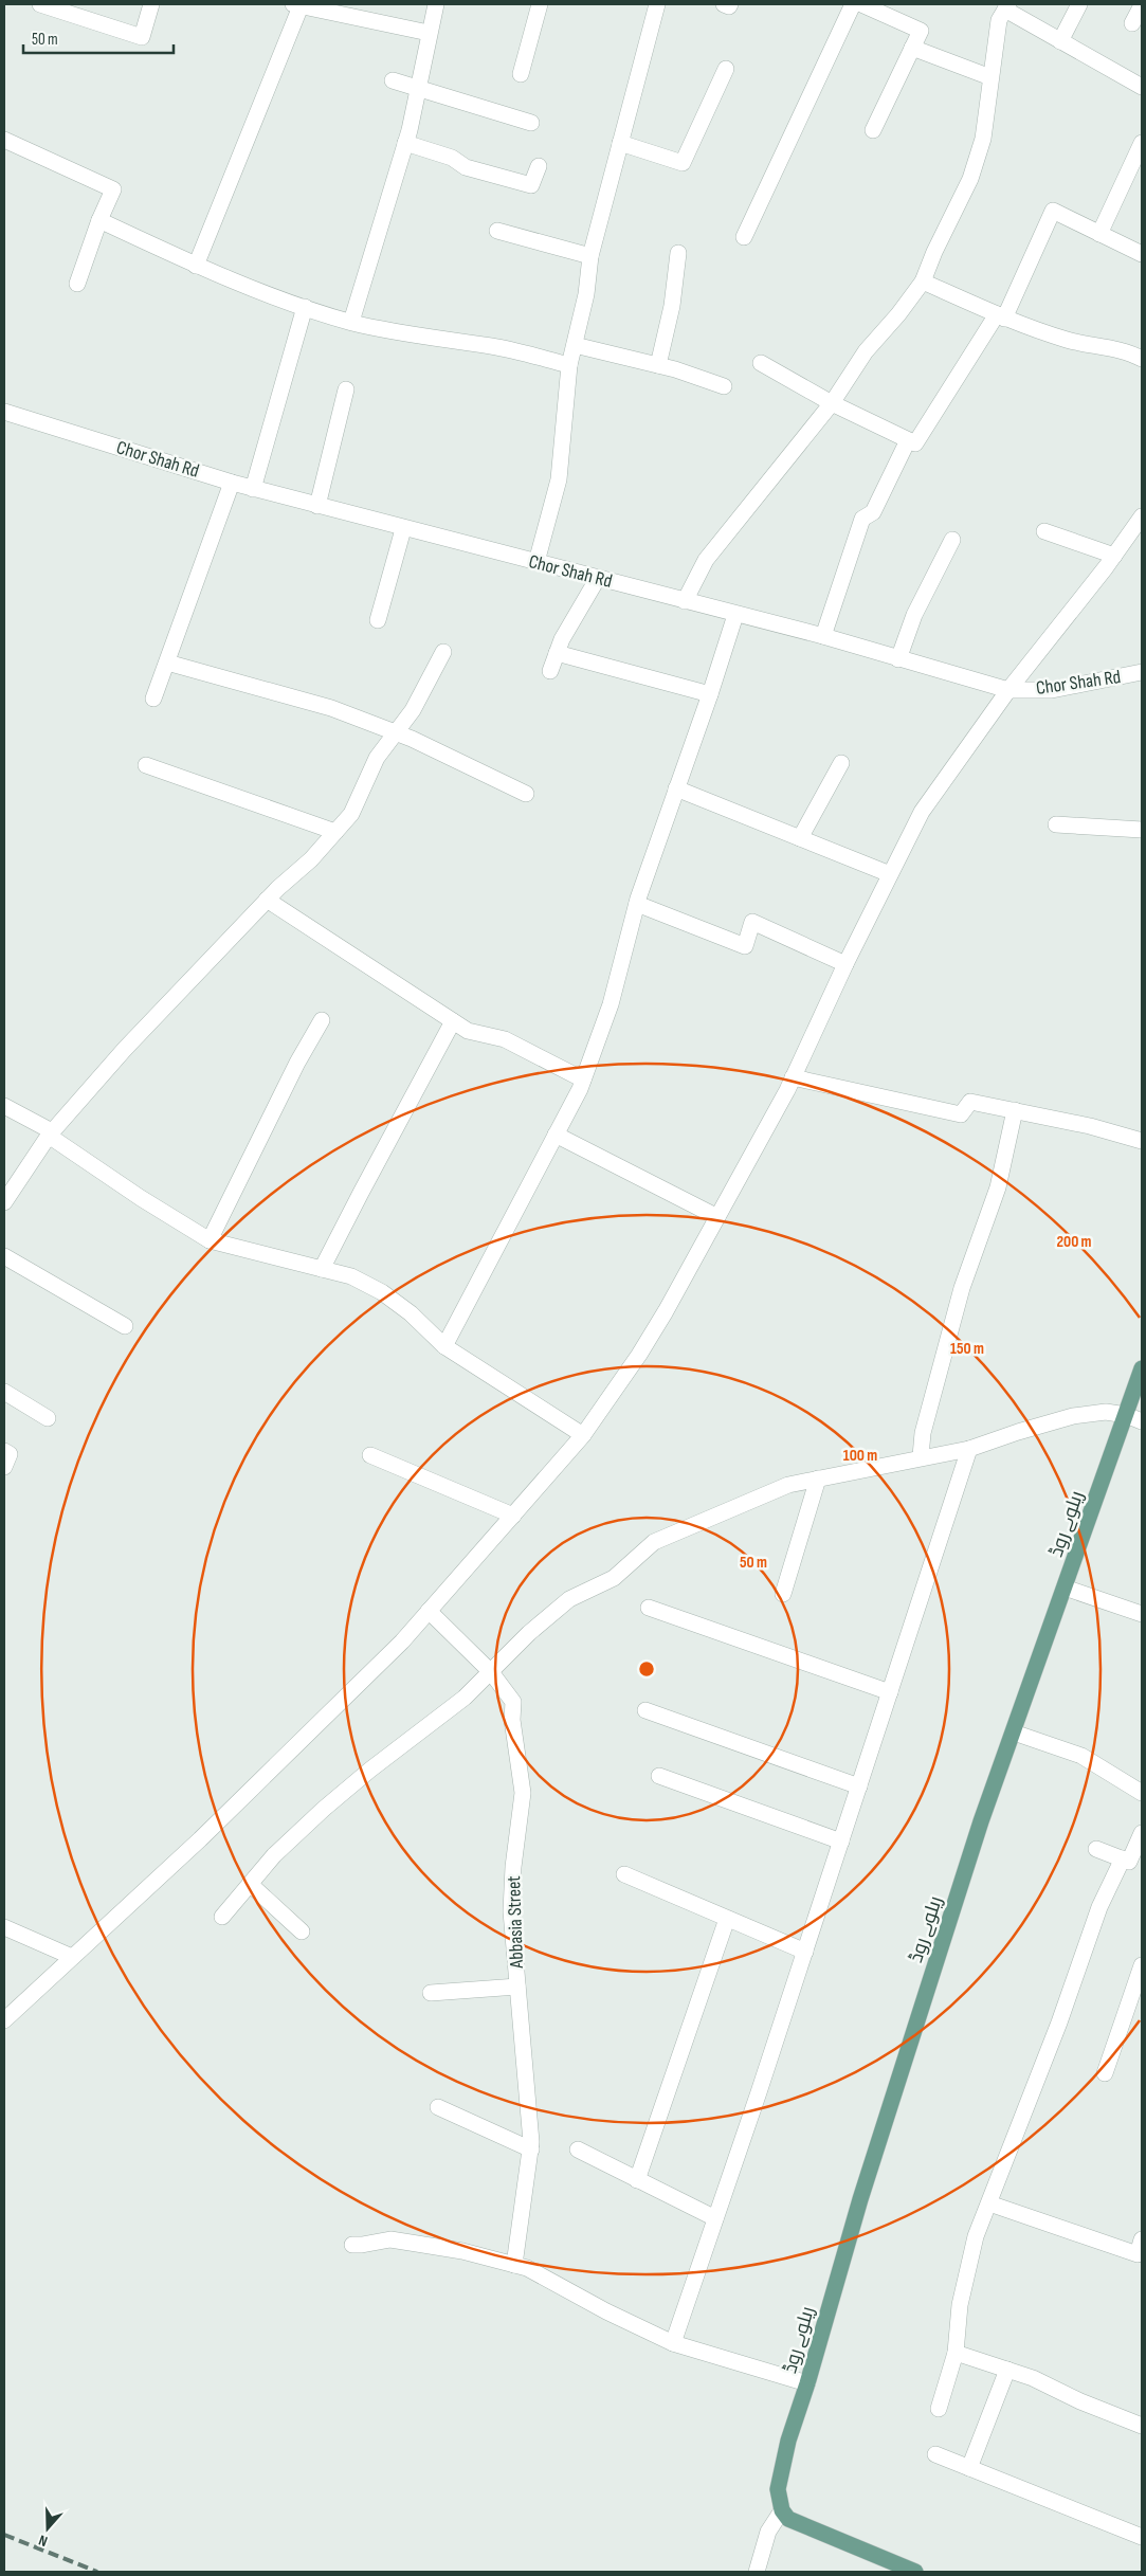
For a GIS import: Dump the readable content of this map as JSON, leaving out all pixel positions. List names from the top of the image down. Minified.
{"streets":{"main road":["ریلوے روڈ"],"street":["Chor Shah Rd","Abbasia Street"]},"scale_bar":"50 m","north":"bottom","rings":["200 m","150 m","100 m","50 m"]}
